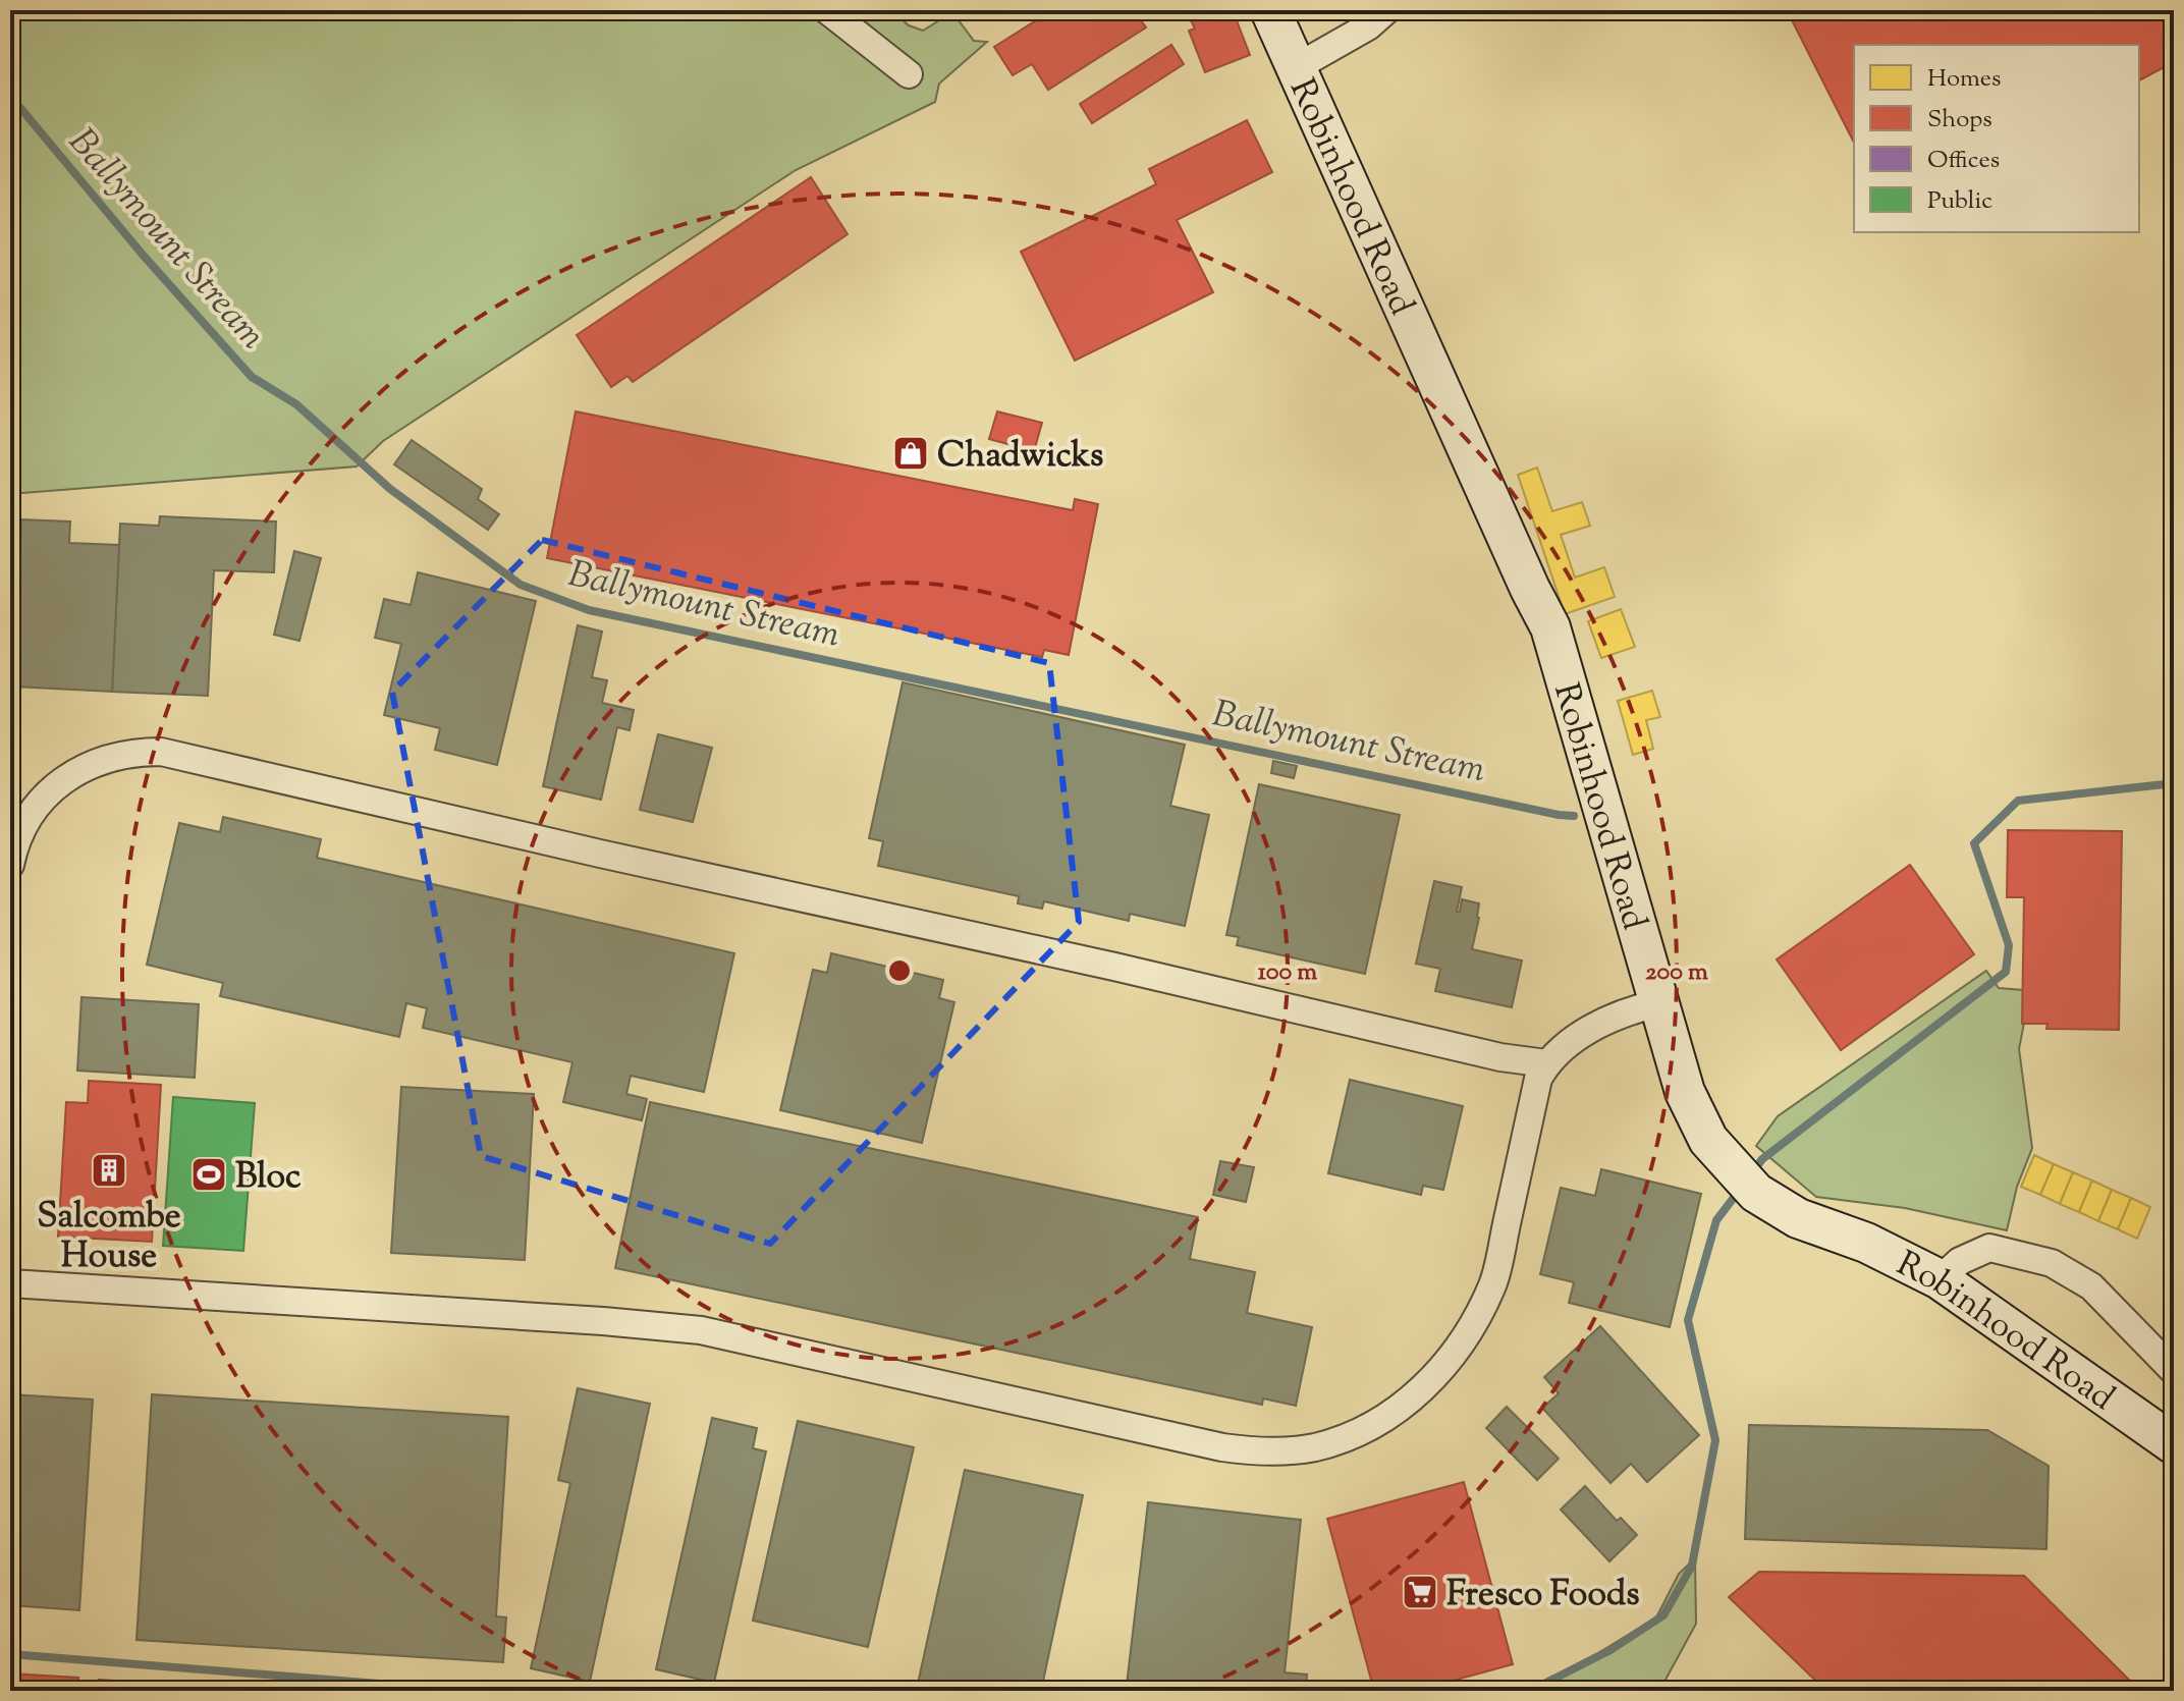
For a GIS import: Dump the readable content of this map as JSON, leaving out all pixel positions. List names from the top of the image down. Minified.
{"streets":{"street":["Robinhood Road"]},"water":["Ballymount Stream"],"places":{"shop":["Chadwicks"],"building":["Salcombe House"],"sports":["Bloc"],"supermarket":["Fresco Foods"]},"legend":["Homes","Shops","Offices","Public"],"rings":["100 m","200 m"]}
